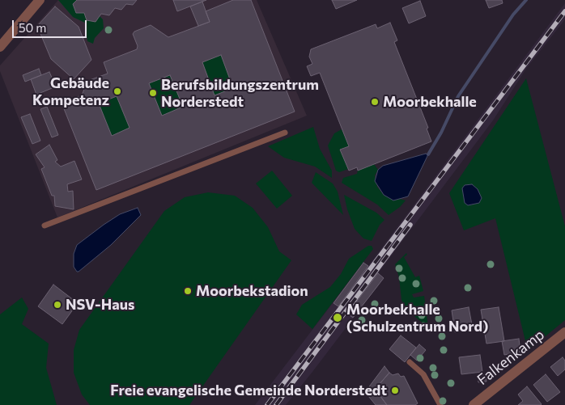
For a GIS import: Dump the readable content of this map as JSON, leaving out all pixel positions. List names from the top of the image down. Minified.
{"streets":{"street":["Falkenkamp"]},"places":["Gebäude Kompetenz","Berufsbildungszentrum Norderstedt","Moorbekhalle","Moorbekstadion","NSV-Haus","Moorbekhalle (Schulzentrum Nord)","Freie evangelische Gemeinde Norderstedt"],"scale_bar":"50 m"}
